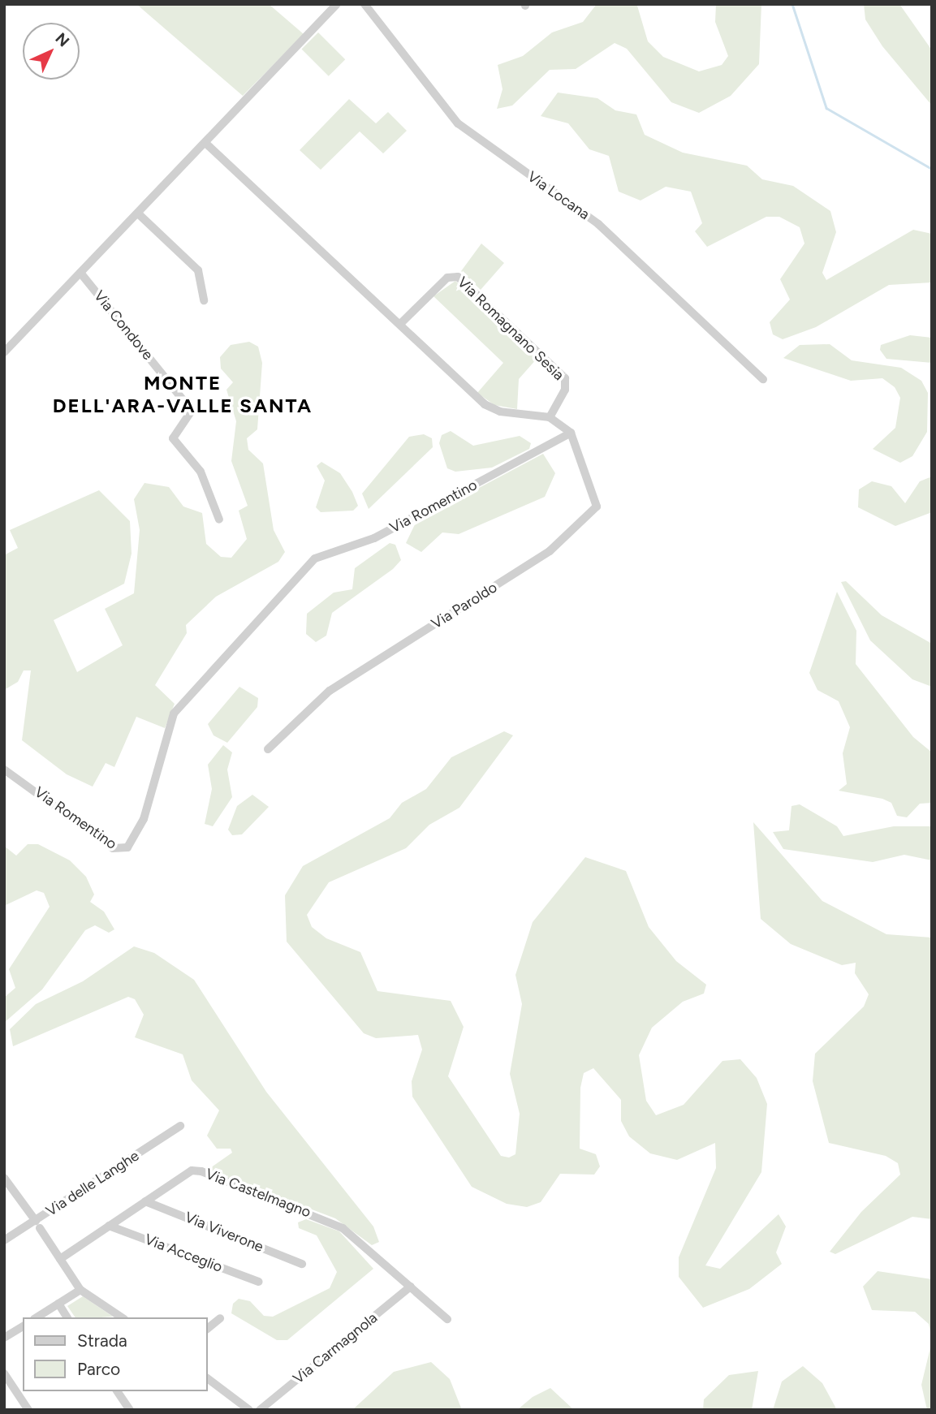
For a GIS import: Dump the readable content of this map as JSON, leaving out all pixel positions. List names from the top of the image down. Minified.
{"streets":{"street":["Via Locana","Via Condove","Via Romagnano Sesia","Via Romentino","Via Paroldo","Via delle Langhe","Via Castelmagno","Via Viverone","Via Acceglio","Via Carmagnola"]},"crossings":[["Via Romentino","Via Paroldo"],["Via Castelmagno","Via Viverone"],["Via Castelmagno","Via Acceglio"],["Via Castelmagno","Via Carmagnola"]],"districts":["MONTE DELL'ARA-VALLE SANTA"],"legend":["Strada","Parco"],"north":"top right"}
